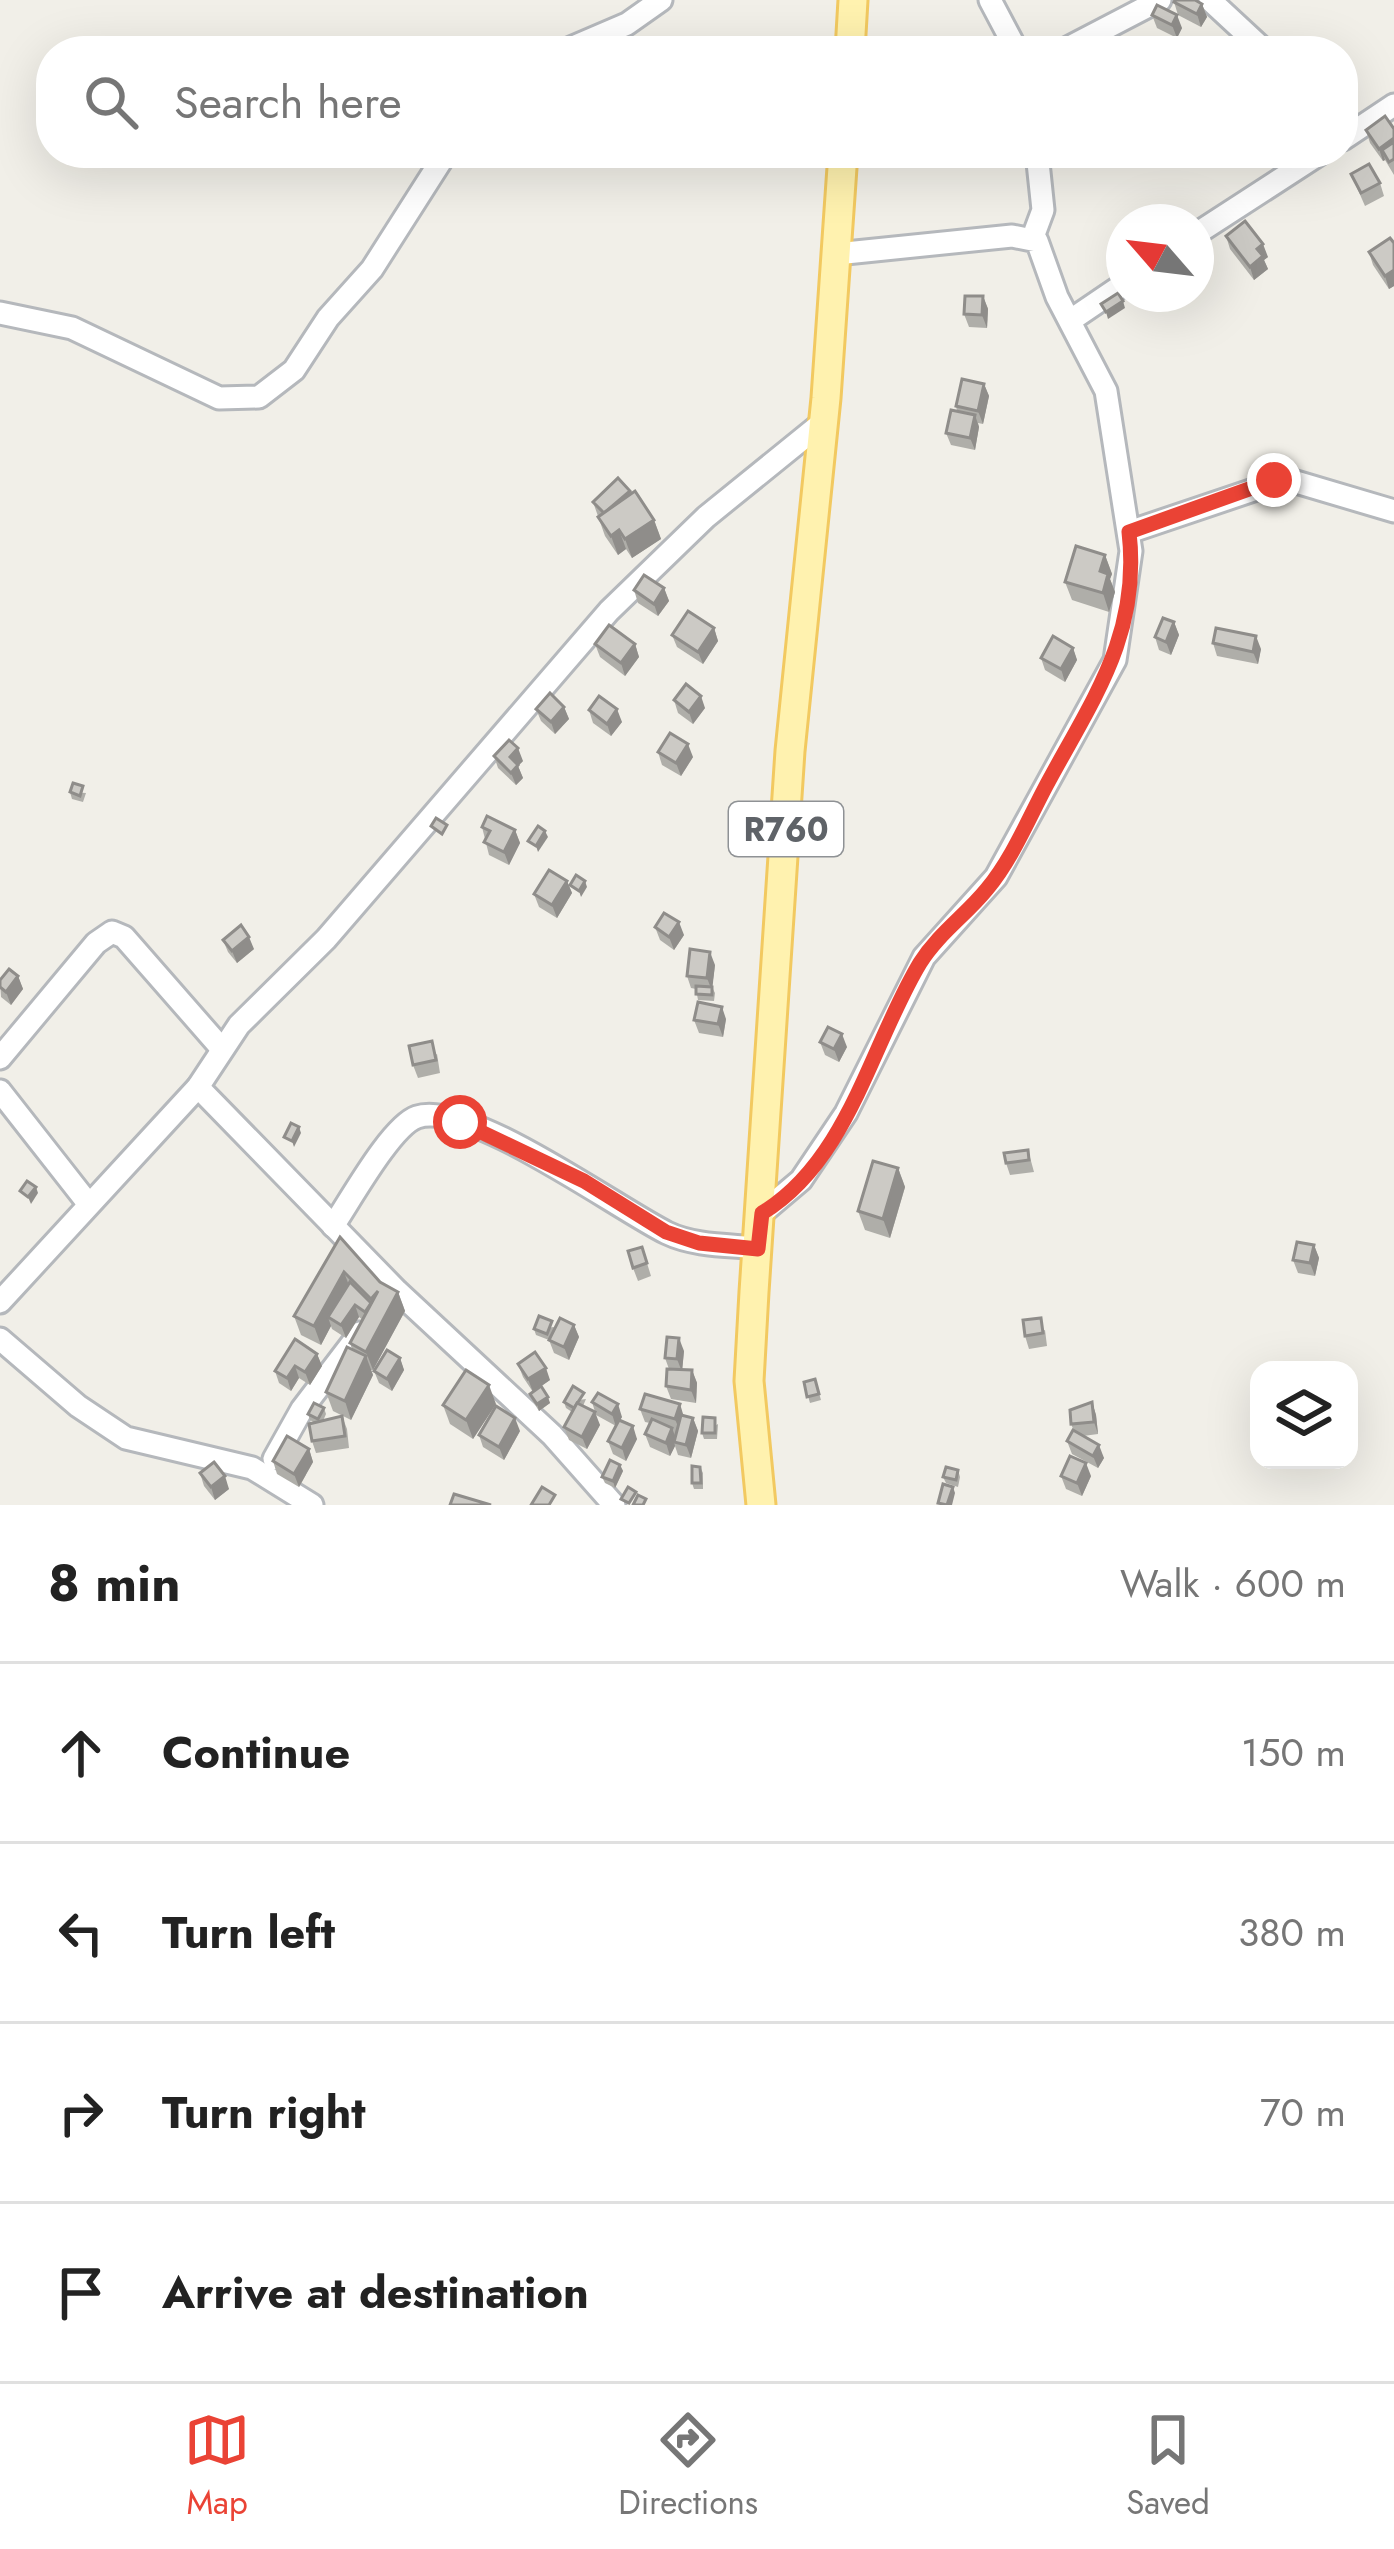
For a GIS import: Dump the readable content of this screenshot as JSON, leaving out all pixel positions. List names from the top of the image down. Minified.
{"streets":{"main road":["R760"]},"north":"top left","page":{"search":"Search here","heading":["8 min","Walk · 600 m"],"list":[["Continue","150 m"],["Turn left","380 m"],["Turn right","70 m"],"Arrive at destination"],"nav":["Map","Directions","Saved"]}}
